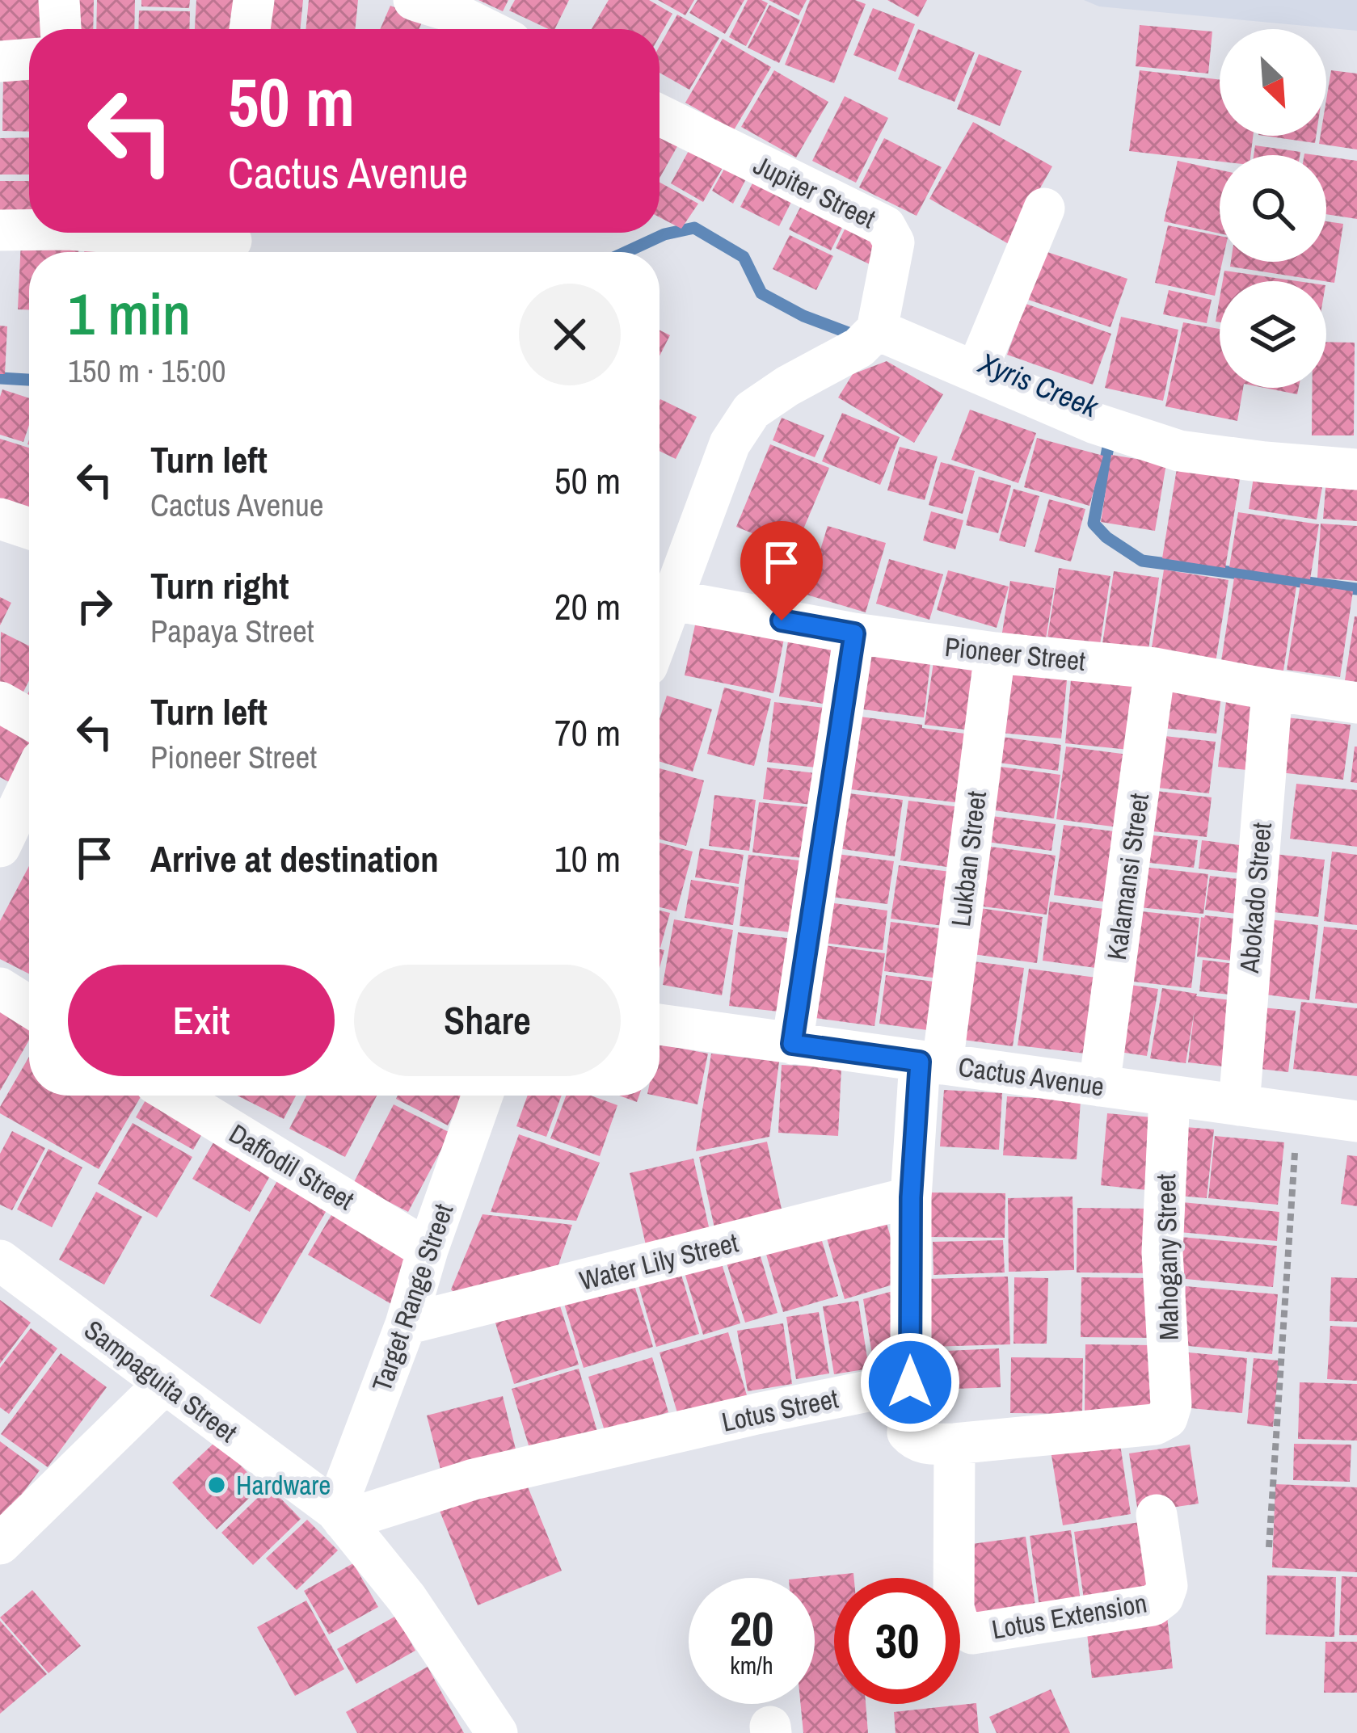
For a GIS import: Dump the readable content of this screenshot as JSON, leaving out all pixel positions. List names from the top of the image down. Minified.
{"streets":{"street":["Jupiter Street","Pioneer Street","Lukban Street","Kalamansi Street","Abokado Street","Cactus Avenue","Daffodil Street","Mahogany Street","Water Lily Street","Target Range Street","Sampaguita Street","Lotus Street","Lotus Extension"]},"crossings":[["Pioneer Street","Lukban Street"],["Pioneer Street","Kalamansi Street"],["Pioneer Street","Abokado Street"],["Lukban Street","Cactus Avenue"],["Lukban Street","Water Lily Street"],["Lukban Street","Lotus Street"],["Kalamansi Street","Cactus Avenue"],["Abokado Street","Cactus Avenue"],["Cactus Avenue","Mahogany Street"],["Daffodil Street","Target Range Street"],["Mahogany Street","Lotus Extension"],["Water Lily Street","Target Range Street"],["Target Range Street","Sampaguita Street"],["Target Range Street","Lotus Street"],["Sampaguita Street","Lotus Street"]],"water":["Xyris Creek"],"places":["Hardware"],"north":"bottom right","page":{"turn":["50 m","Cactus Avenue"],"heading":["1 min","150 m · 15:00"],"list":[{"name":"Turn left","note":"Cactus Avenue","value":"50 m"},{"name":"Turn right","note":"Papaya Street","value":"20 m"},{"name":"Turn left","note":"Pioneer Street","value":"70 m"},{"name":"Arrive at destination","value":"10 m"}],"buttons":["Exit","Share"],"speed":"20 km/h","limit":"30"}}
